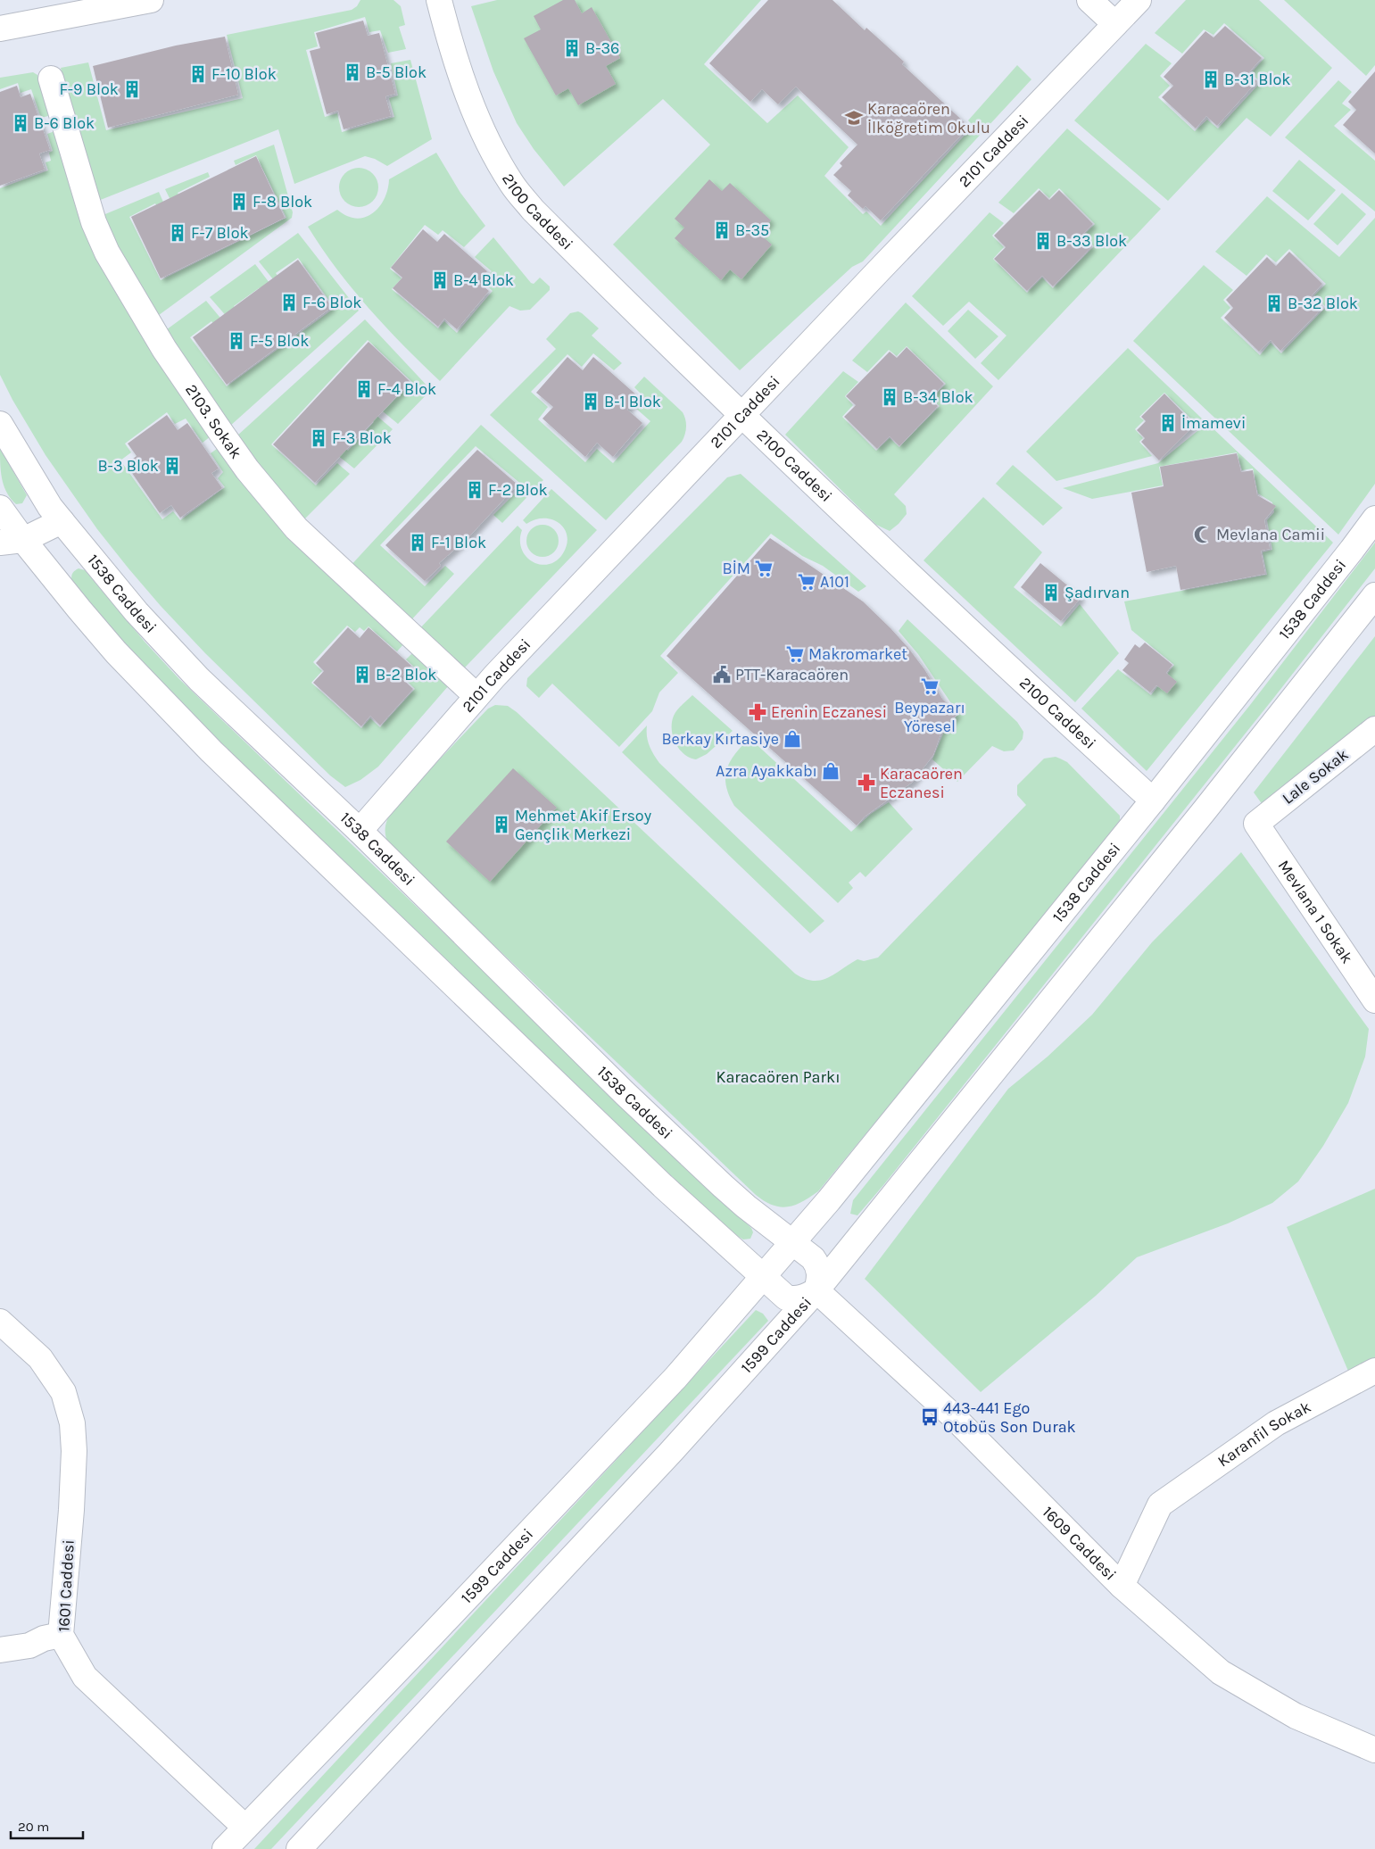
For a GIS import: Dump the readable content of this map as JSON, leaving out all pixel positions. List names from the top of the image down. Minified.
{"streets":{"main road":["2101 Caddesi","2100 Caddesi","2103. Sokak","1538 Caddesi","Lale Sokak","Mevlana 1 Sokak","1599 Caddesi","Karanfil Sokak","1609 Caddesi","1601 Caddesi"]},"crossings":[["2101 Caddesi","2100 Caddesi"],["2101 Caddesi","2103. Sokak"],["2101 Caddesi","1538 Caddesi"],["2100 Caddesi","1538 Caddesi"],["1538 Caddesi","1599 Caddesi"],["1538 Caddesi","1609 Caddesi"],["Lale Sokak","Mevlana 1 Sokak"],["1599 Caddesi","1609 Caddesi"],["1599 Caddesi","1601 Caddesi"],["Karanfil Sokak","1609 Caddesi"]],"parks":["Karacaören Parkı"],"places":{"building":["B-36","B-5 Blok","F-10 Blok","B-31 Blok","F-9 Blok","B-6 Blok","F-8 Blok","B-35","F-7 Blok","B-33 Blok","B-4 Blok","F-6 Blok","B-32 Blok","F-5 Blok","F-4 Blok","B-34 Blok","B-1 Blok","İmamevi","F-3 Blok","B-3 Blok","F-2 Blok","F-1 Blok","Şadırvan","B-2 Blok","Mehmet Akif Ersoy Gençlik Merkezi"],"school or university":["Karacaören İlköğretim Okulu"],"mosque":["Mevlana Camii"],"supermarket":["BİM","A101","Makromarket","Beypazarı Yöresel"],"public building":["PTT-Karacaören"],"pharmacy":["Erenin Eczanesi","Karacaören Eczanesi"],"shop":["Berkay Kırtasiye","Azra Ayakkabı"],"bus stop":["443-441 Ego Otobüs Son Durak"]},"scale_bar":"20 m"}
